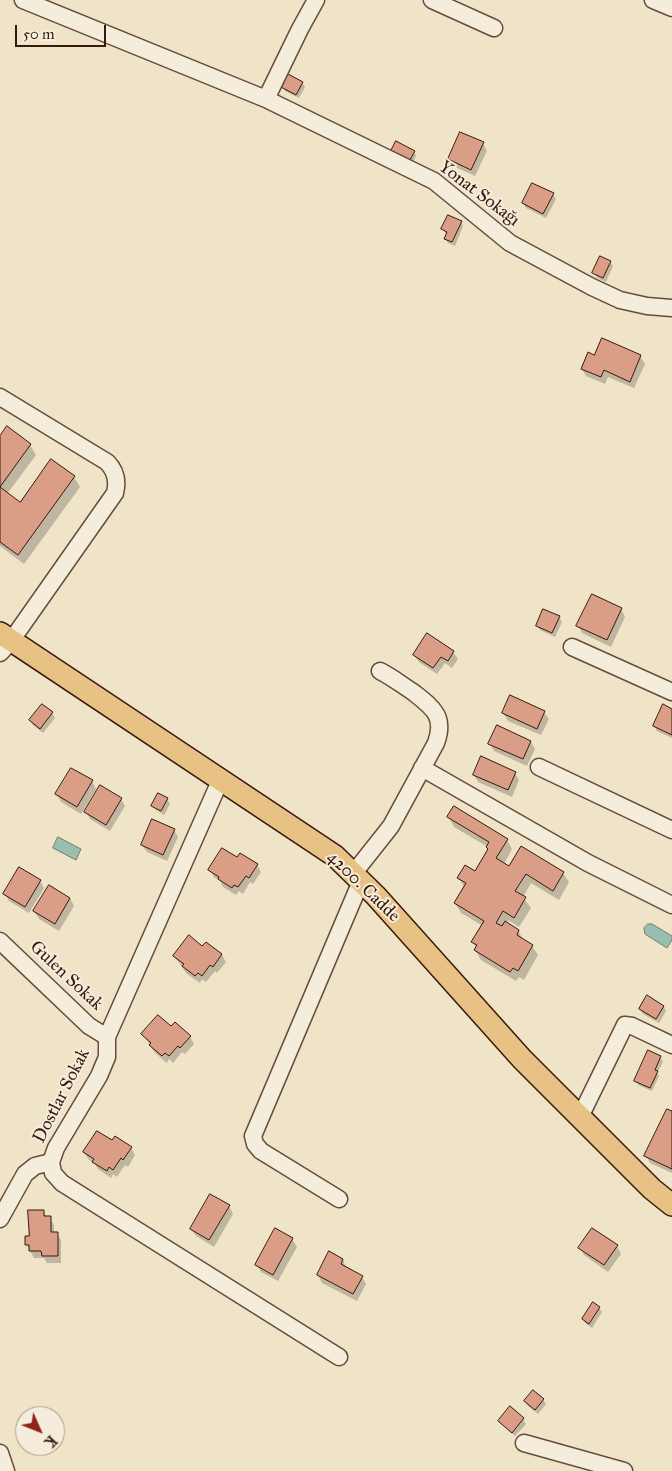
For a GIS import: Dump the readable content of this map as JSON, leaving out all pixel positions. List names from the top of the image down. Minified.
{"streets":{"main road":["4200. Cadde"],"street":["Yonat Sokağı","Gulen Sokak","Dostlar Sokak"]},"crossings":[["4200. Cadde","Dostlar Sokak"],["Gulen Sokak","Dostlar Sokak"]],"scale_bar":"50 m","north":"bottom right"}
